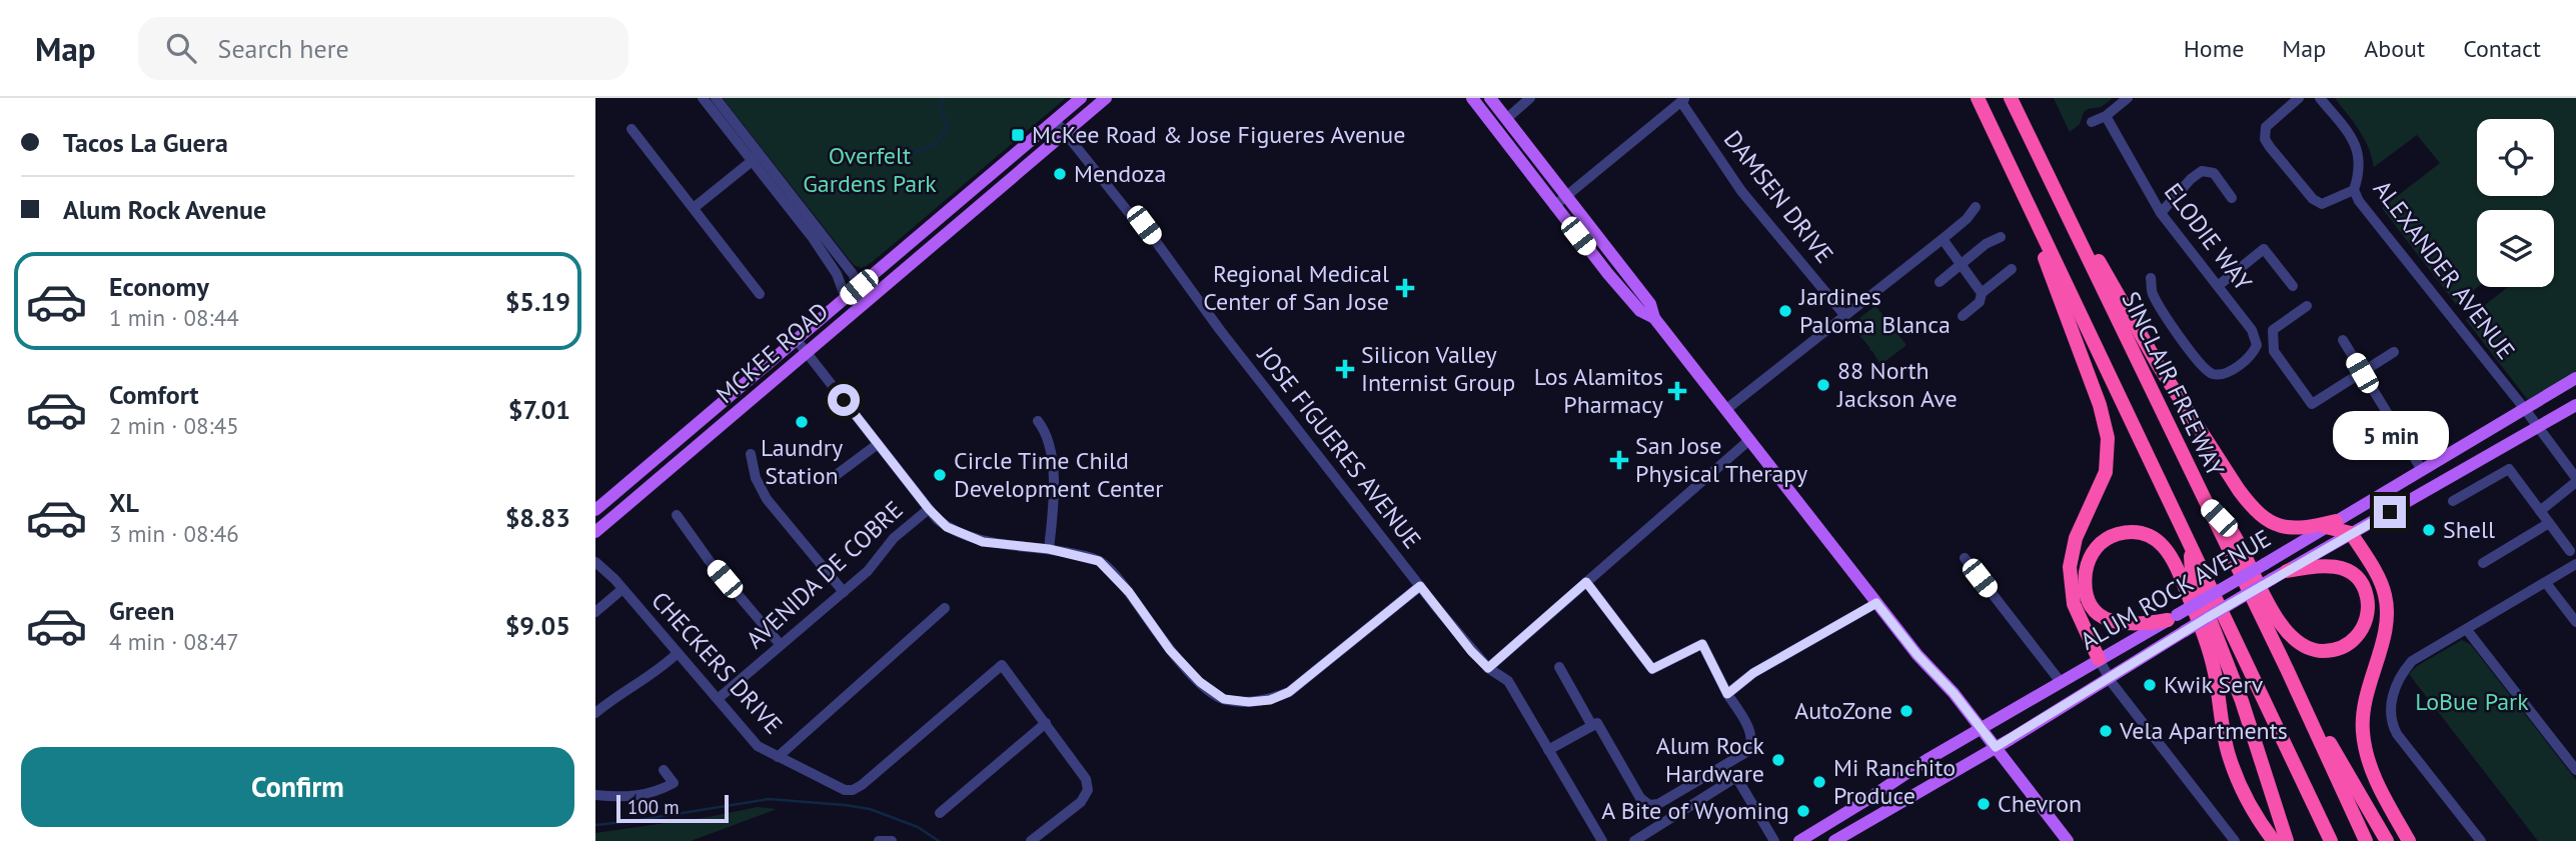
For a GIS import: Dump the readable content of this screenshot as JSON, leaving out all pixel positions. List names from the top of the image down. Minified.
{"streets":{"highway":["SINCLAIR FREEWAY"],"main road":["MCKEE ROAD","ALUM ROCK AVENUE"],"street":["DAMSEN DRIVE","ELODIE WAY","ALEXANDER AVENUE","JOSE FIGUERES AVENUE","AVENIDA DE COBRE","CHECKERS DRIVE"]},"crossings":[["ALEXANDER AVENUE","ALUM ROCK AVENUE"],["MCKEE ROAD","JOSE FIGUERES AVENUE"],["AVENIDA DE COBRE","CHECKERS DRIVE"]],"parks":["Overfelt Gardens Park","LoBue Park"],"places":{"transit":["McKee Road & Jose Figueres Avenue"],"other":["Mendoza","Jardines Paloma Blanca","88 North Jackson Ave","Laundry Station","Circle Time Child Development Center","Shell","Kwik Serv","AutoZone","Vela Apartments","Alum Rock Hardware","Mi Ranchito Produce","Chevron","A Bite of Wyoming"],"health":["Regional Medical Center of San Jose","Silicon Valley Internist Group","Los Alamitos Pharmacy","San Jose Physical Therapy"]},"scale_bar":"100 m","page":{"header":"Map","search":"Search here","nav":["Home","Map","About","Contact"],"banner":["Tacos La Guera","Alum Rock Avenue"],"list":[{"name":"Economy","note":"1 min · 08:44","value":"$5.19"},{"name":"Comfort","note":"2 min · 08:45","value":"$7.01"},{"name":"XL","note":"3 min · 08:46","value":"$8.83"},{"name":"Green","note":"4 min · 08:47","value":"$9.05"}],"bubble":"5 min","buttons":"Confirm","scale":"100 m"}}
